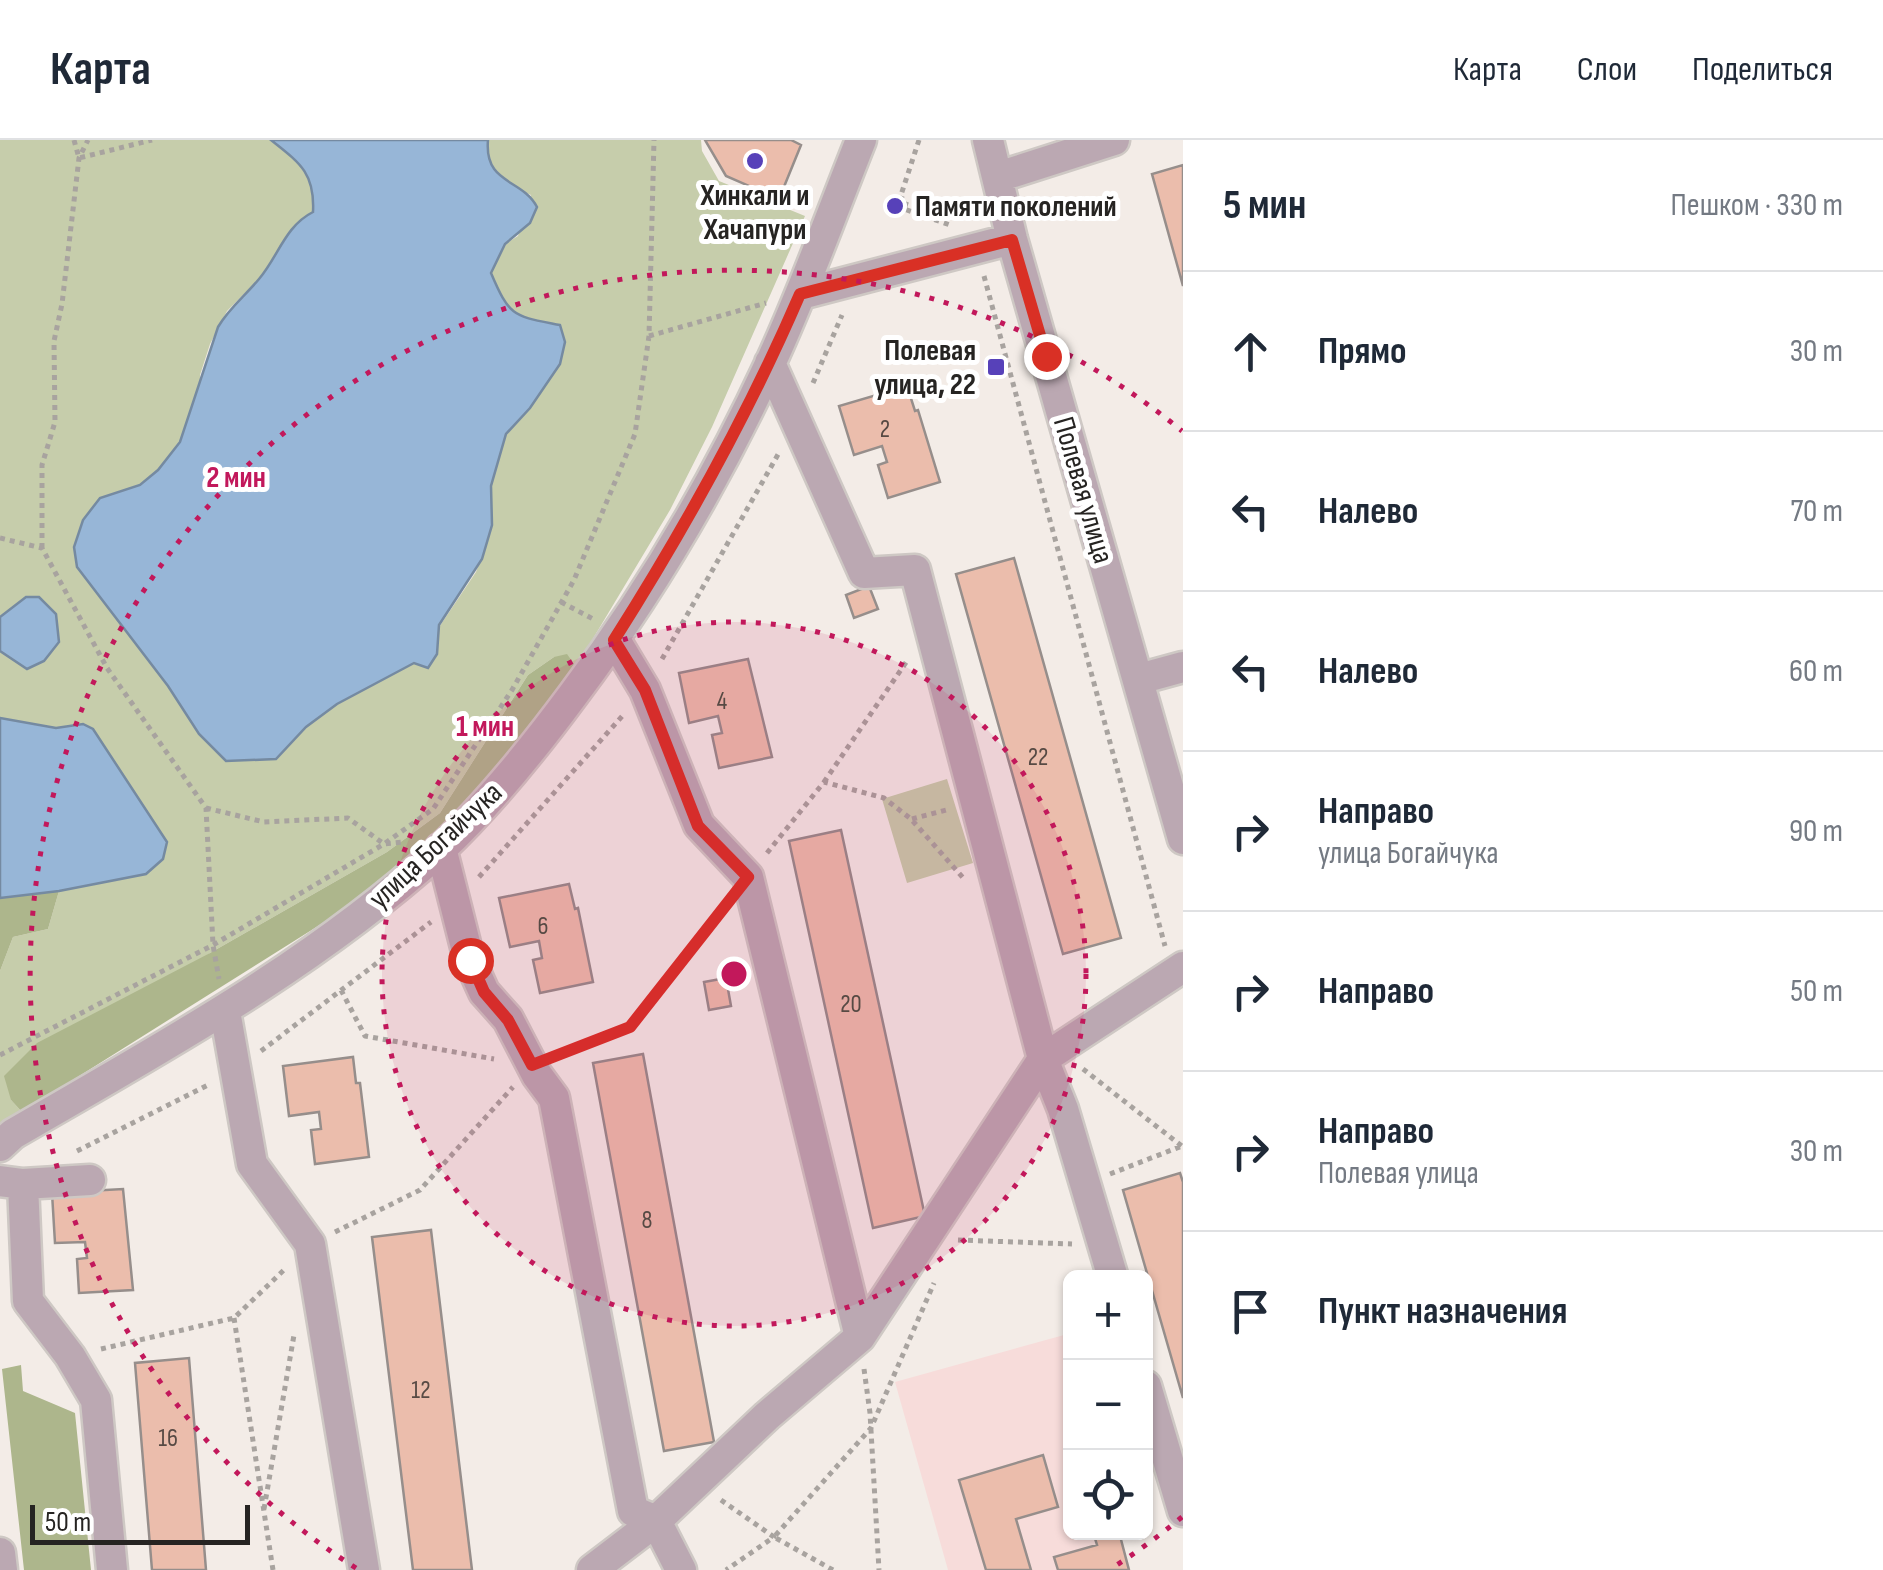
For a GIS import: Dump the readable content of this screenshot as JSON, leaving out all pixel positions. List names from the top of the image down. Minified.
{"streets":{"street":["Полевая улица","улица Богайчука"]},"places":{"other":["Хинкали и Хачапури","Памяти поколений"],"transit":["Полевая улица, 22"]},"house_numbers":["2","4","22","6","20","8","12","16"],"scale_bar":"50 m","page":{"header":"Карта","nav":["Карта","Слои","Поделиться"],"heading":["5 мин","Пешком · 330 m"],"list":[["Прямо","30 m"],["Налево","70 m"],["Налево","60 m"],["Направо","улица Богайчука","90 m"],["Направо","50 m"],["Направо","Полевая улица","30 m"],"Пункт назначения"],"map_buttons":["+","−"],"scale":"50 m"},"rings":["2 мин","1 мин"]}
